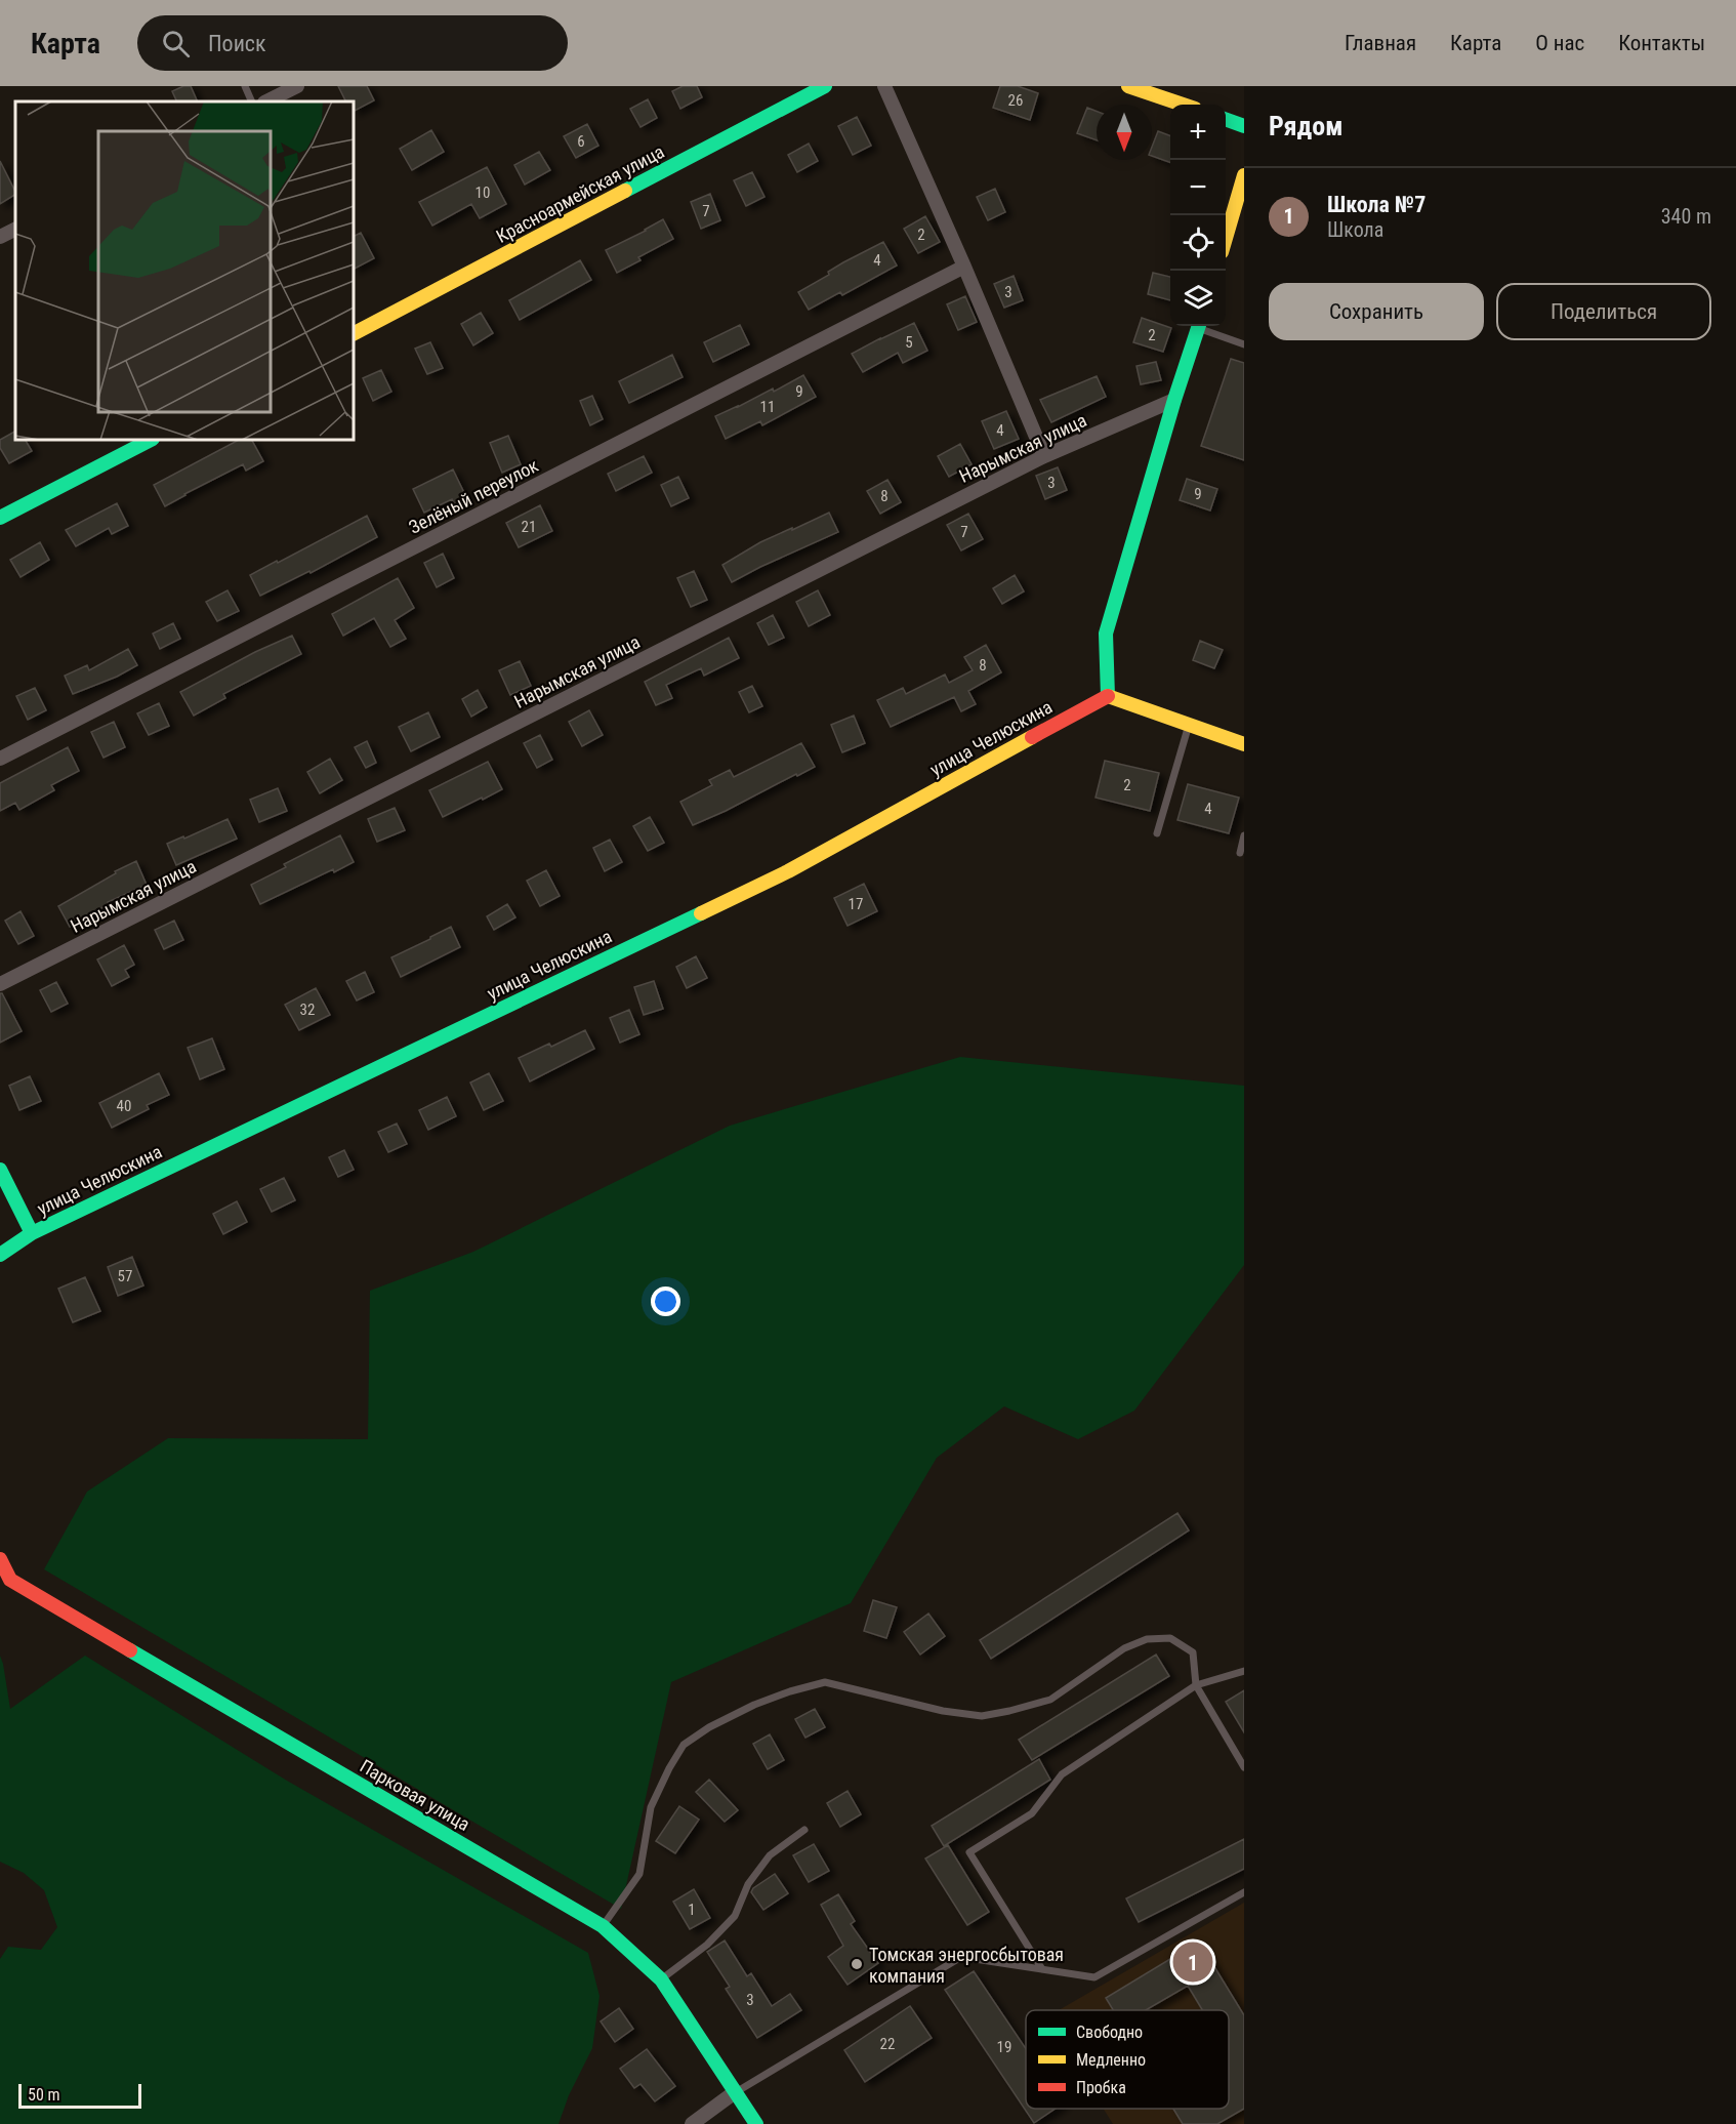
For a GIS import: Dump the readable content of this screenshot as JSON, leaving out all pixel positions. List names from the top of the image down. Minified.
{"streets":{"street":["Красноармейская улица","Нарымская улица","Зелёный переулок","улица Челюскина","Парковая улица"]},"places":["Томская энергосбытовая компания"],"house_numbers":["26","6","10","7","2","4","3","2","5","9","11","4","3","9","8","21","7","8","2","4","17","32","40","57","1","3","22","19"],"legend":["Свободно","Медленно","Пробка"],"scale_bar":"50 m","north":"bottom","page":{"header":"Карта","search":"Поиск","nav":["Главная","Карта","О нас","Контакты"],"heading":"Рядом","map_buttons":["+","−"],"list":[{"mark":"1","name":"Школа №7","note":"Школа","value":"340 m"}],"buttons":["Сохранить","Поделиться"],"pins":"1","scale":"50 m"}}
